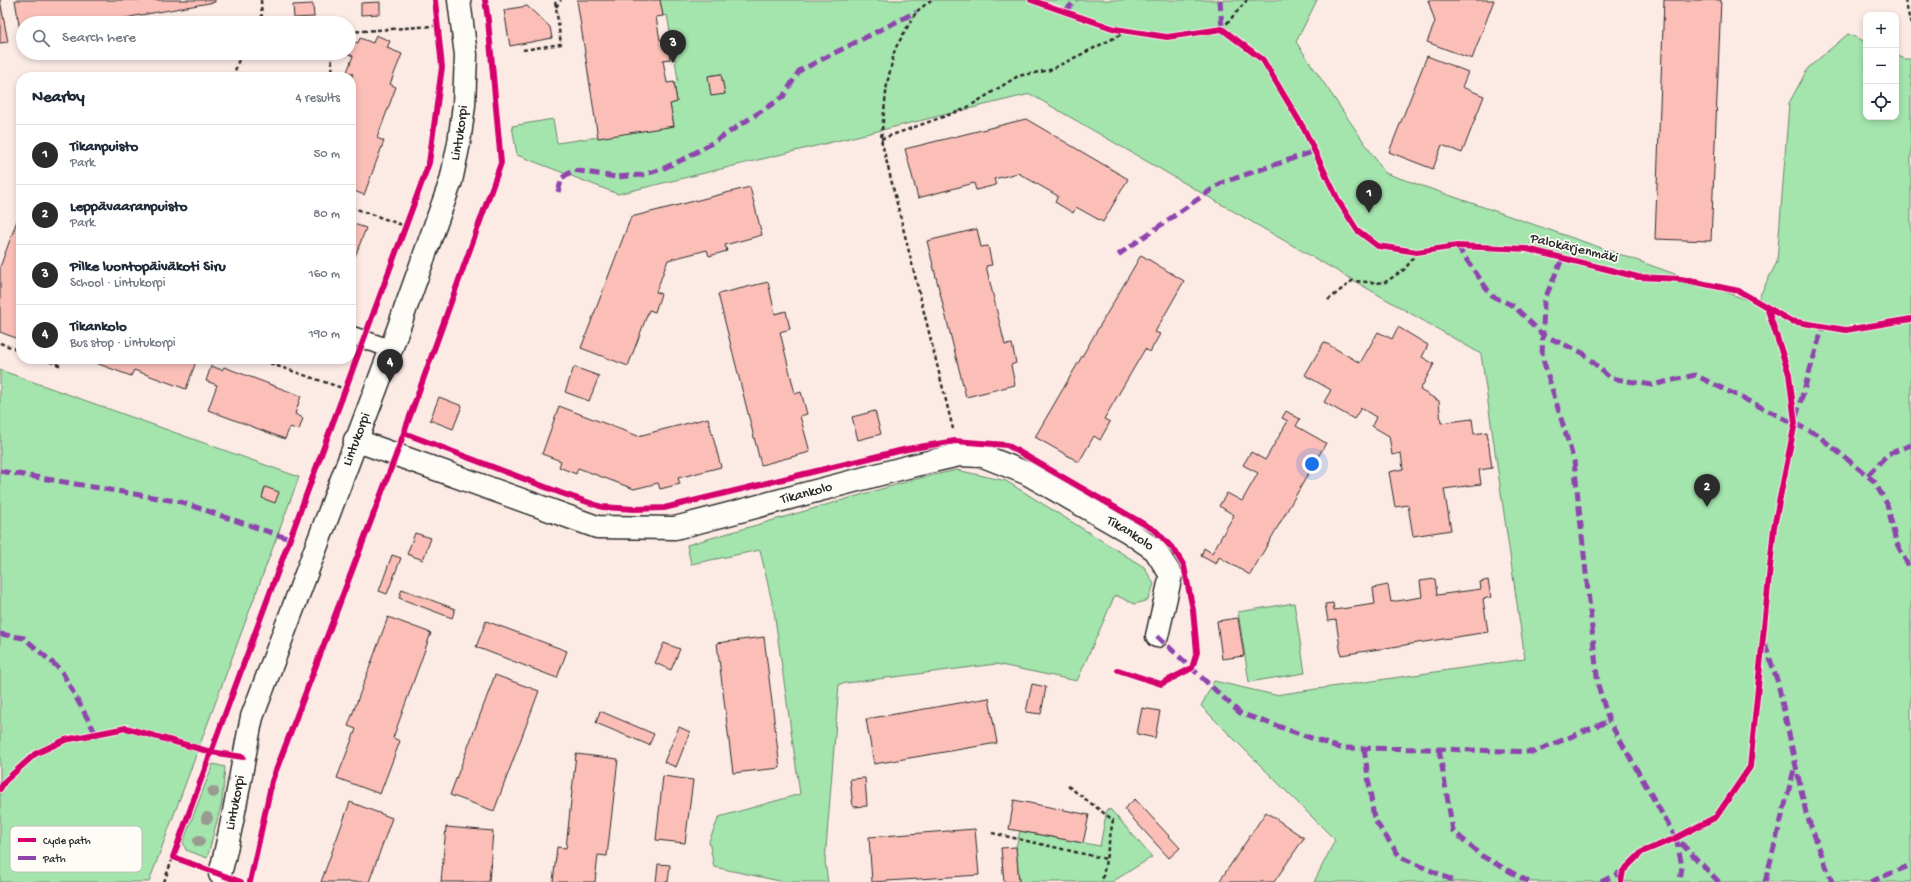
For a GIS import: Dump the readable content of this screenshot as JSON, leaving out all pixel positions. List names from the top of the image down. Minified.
{"streets":{"street":["Lintukorpi","Tikankolo"],"cycle path":["Palokärjenmäki"]},"crossings":[["Lintukorpi","Tikankolo"]],"legend":["Cycle path","Path"],"page":{"map_buttons":["+","−"],"search":"Search here","pins":["3","1","4","2"],"heading":["Nearby","4 results"],"list":[{"mark":"1","name":"Tikanpuisto","note":"Park","value":"50 m"},{"mark":"2","name":"Leppävaaranpuisto","note":"Park","value":"80 m"},{"mark":"3","name":"Pilke luontopäiväkoti Siru","note":"School · Lintukorpi","value":"160 m"},{"mark":"4","name":"Tikankolo","note":"Bus stop · Lintukorpi","value":"190 m"}]}}
